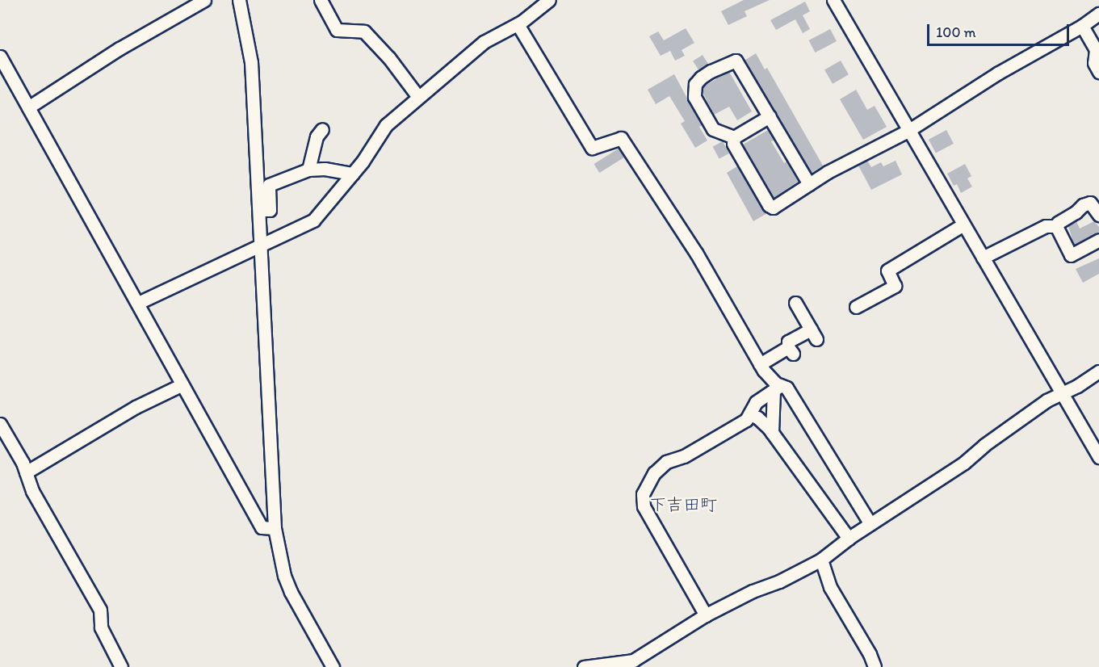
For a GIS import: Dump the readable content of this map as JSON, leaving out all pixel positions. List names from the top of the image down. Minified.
{"districts":["下吉田町"],"scale_bar":"100 m"}
